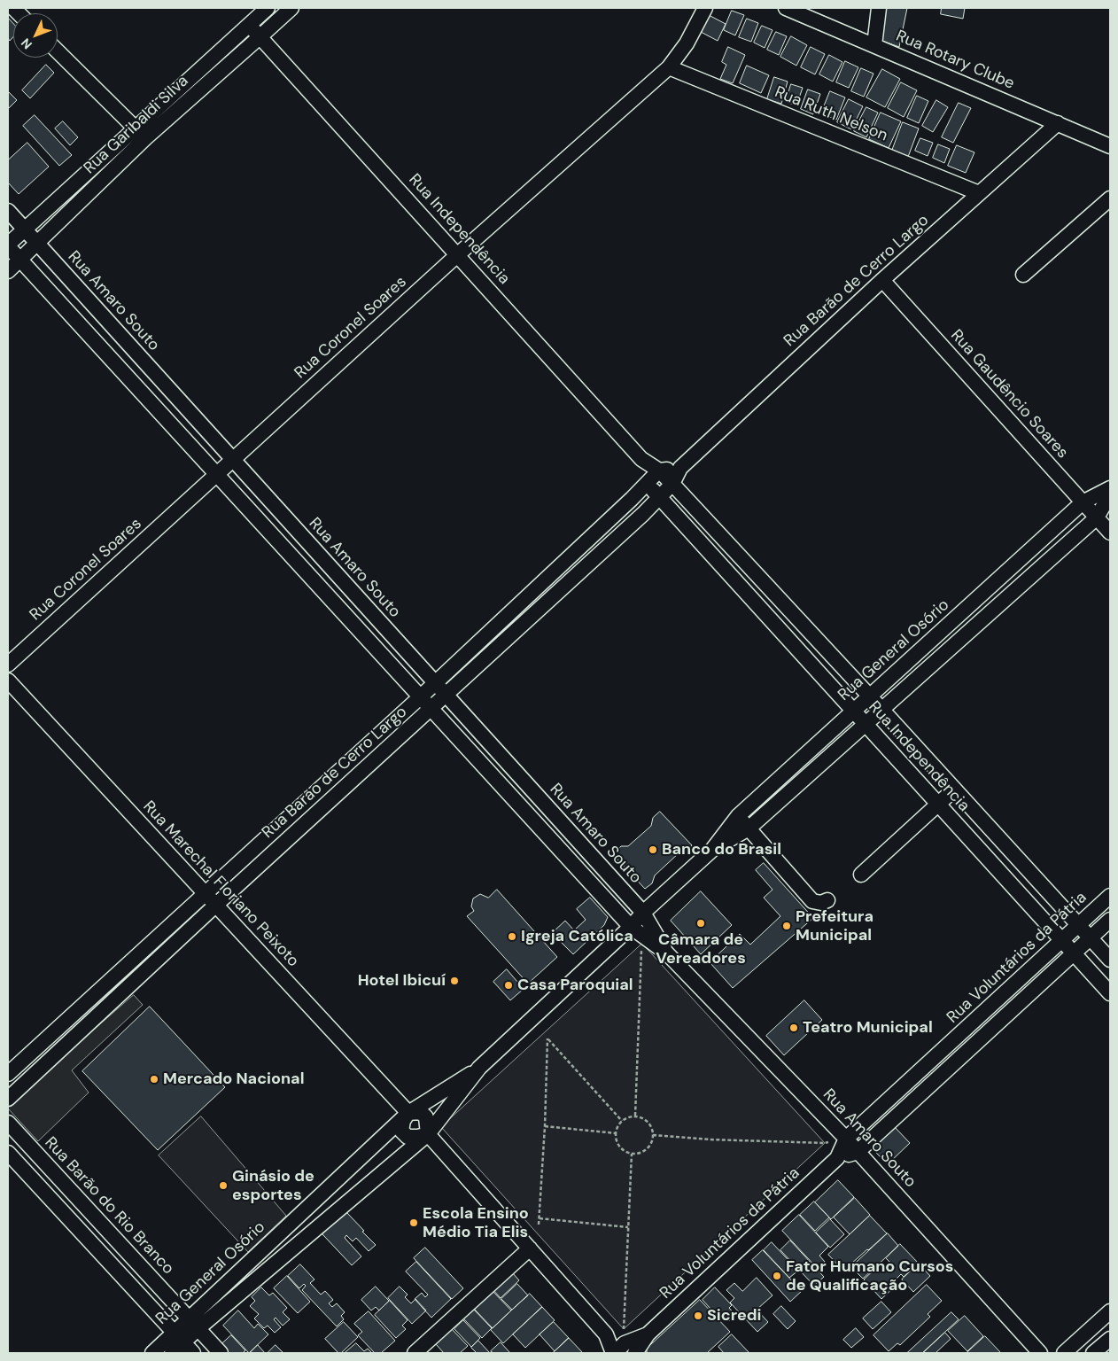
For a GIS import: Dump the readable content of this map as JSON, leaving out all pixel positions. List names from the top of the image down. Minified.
{"streets":{"street":["Rua Rotary Clube","Rua Ruth Nelson","Rua Garibaldi Silva","Rua Independência","Rua Barão de Cerro Largo","Rua Amaro Souto","Rua Coronel Soares","Rua Gaudêncio Soares","Rua General Osório","Rua Marechal Floriano Peixoto","Rua Voluntários da Pátria","Rua Barão do Rio Branco"]},"crossings":[["Rua Rotary Clube","Rua Barão de Cerro Largo"],["Rua Ruth Nelson","Rua Barão de Cerro Largo"],["Rua Ruth Nelson","Rua Coronel Soares"],["Rua Garibaldi Silva","Rua Independência"],["Rua Garibaldi Silva","Rua Amaro Souto"],["Rua Independência","Rua Barão de Cerro Largo"],["Rua Independência","Rua Coronel Soares"],["Rua Independência","Rua General Osório"],["Rua Independência","Rua Voluntários da Pátria"],["Rua Barão de Cerro Largo","Rua Amaro Souto"],["Rua Barão de Cerro Largo","Rua Gaudêncio Soares"],["Rua Barão de Cerro Largo","Rua Marechal Floriano Peixoto"],["Rua Amaro Souto","Rua Coronel Soares"],["Rua Amaro Souto","Rua General Osório"],["Rua Amaro Souto","Rua Voluntários da Pátria"],["Rua Gaudêncio Soares","Rua General Osório"],["Rua General Osório","Rua Marechal Floriano Peixoto"],["Rua General Osório","Rua Barão do Rio Branco"],["Rua Marechal Floriano Peixoto","Rua Voluntários da Pátria"]],"places":["Banco do Brasil","Câmara de Vereadores","Prefeitura Municipal","Igreja Católica","Hotel Ibicuí","Casa Paroquial","Teatro Municipal","Mercado Nacional","Ginásio de esportes","Escola Ensino Médio Tia Elis","Fator Humano Cursos de Qualificação","Sicredi"],"north":"bottom left"}
